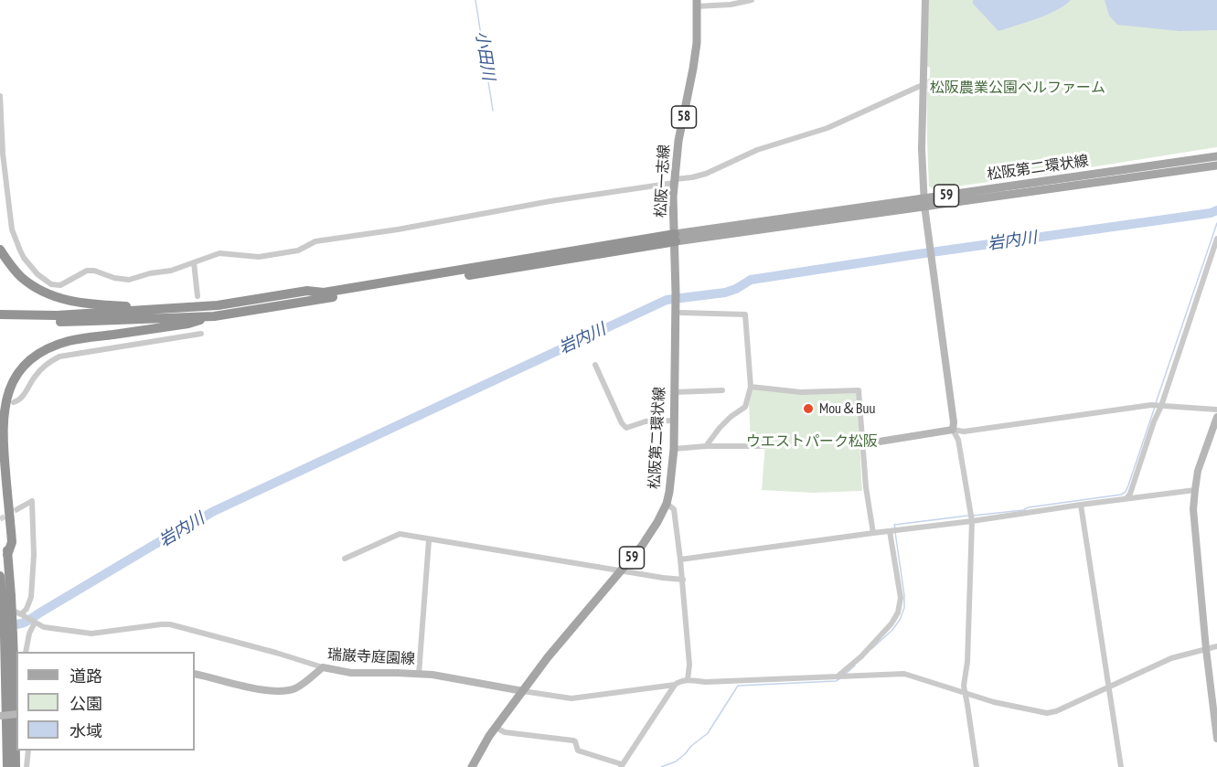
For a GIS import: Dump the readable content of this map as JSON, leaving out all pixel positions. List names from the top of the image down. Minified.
{"streets":{"main road":["58","松阪第二環状線","松阪一志線","59"],"street":["瑞巌寺庭園線"]},"crossings":[["松阪第二環状線","松阪一志線"],["松阪第二環状線","瑞巌寺庭園線"]],"water":["小田川","岩内川"],"parks":["松阪農業公園ベルファーム","ウエストパーク松阪"],"places":["Mou＆Buu"],"legend":["道路","公園","水域"]}
